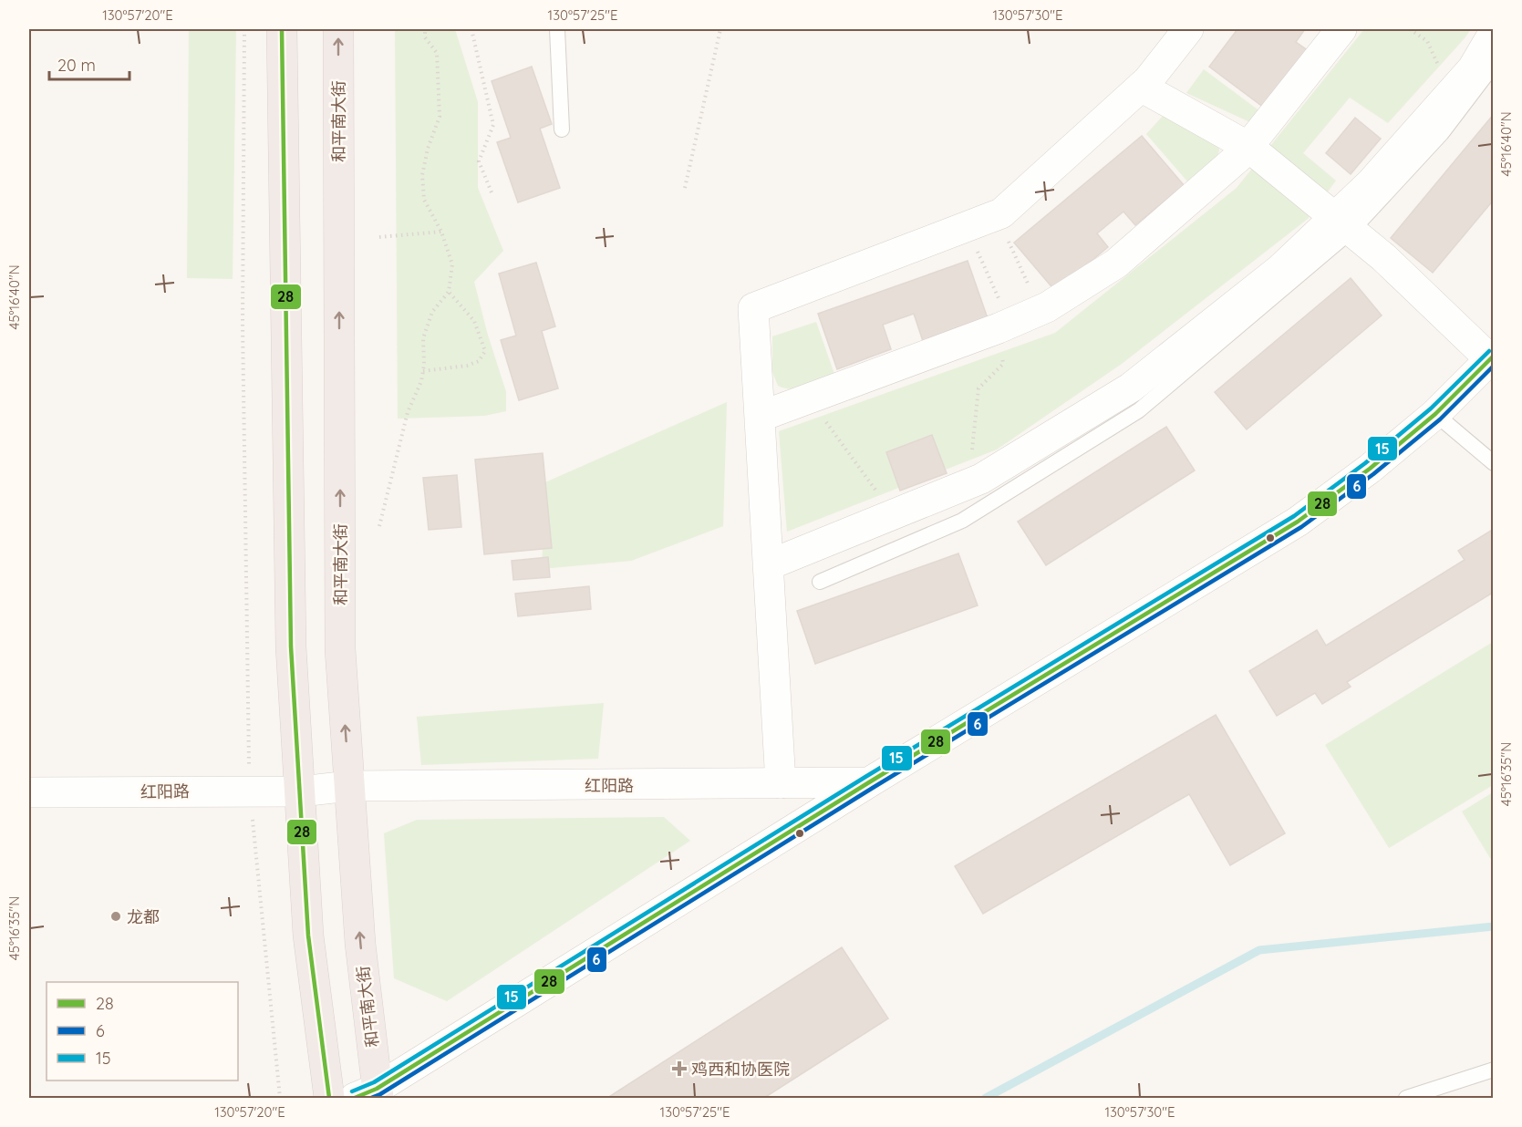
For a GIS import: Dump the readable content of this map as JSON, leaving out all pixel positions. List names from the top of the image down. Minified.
{"streets":{"highway":["和平南大街"],"street":["红阳路"]},"crossings":[["和平南大街","红阳路"]],"places":{"other":["龙都"],"health":["鸡西和协医院"]},"lines":["transit line 28","transit line 15","transit line 6"],"legend":["28","6","15"],"scale_bar":"20 m","coordinates":["130°57'20\"E","130°57'25\"E","130°57'30\"E","45°16'40\"N","45°16'35\"N"]}
